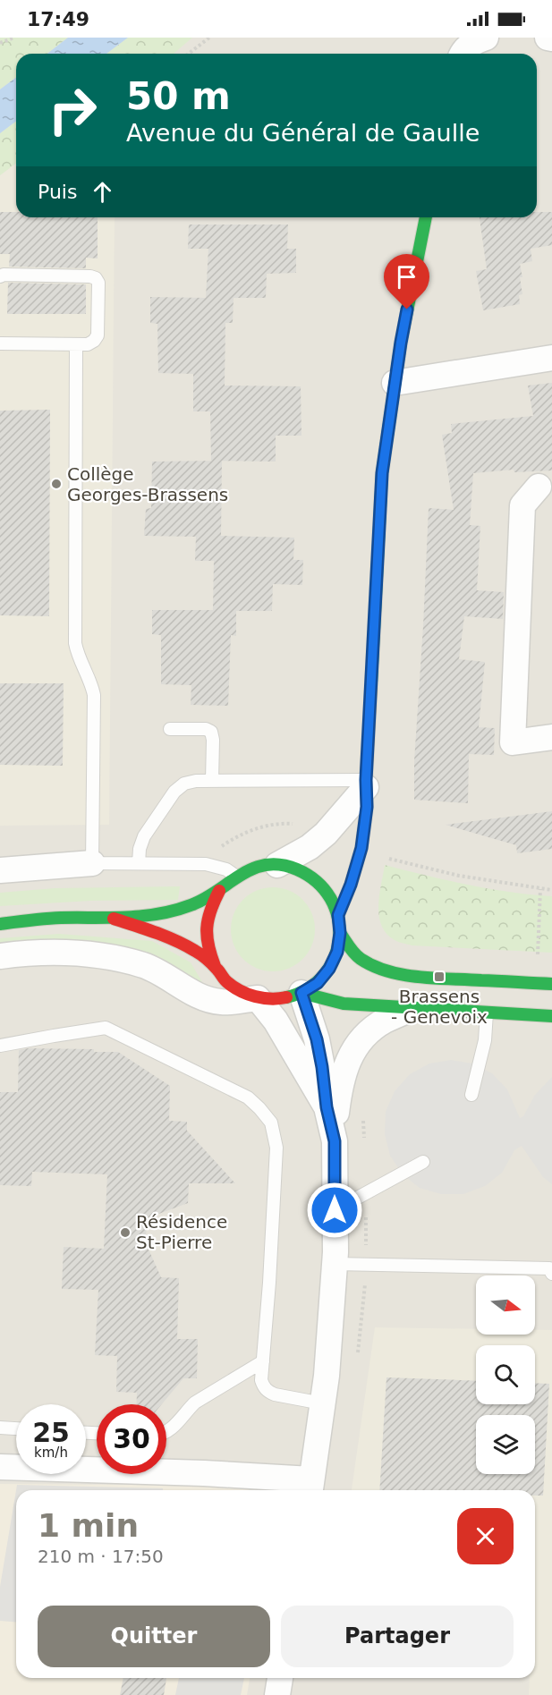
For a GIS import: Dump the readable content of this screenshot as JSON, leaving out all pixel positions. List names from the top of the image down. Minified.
{"places":{"other":["Collège Georges-Brassens","Résidence St-Pierre"],"transit":["Brassens - Genevoix"]},"north":"right","page":{"status":"17:49","turn":["50 m","Avenue du Général de Gaulle"],"then":"Puis","speed":"25 km/h","limit":"30","heading":["1 min","210 m · 17:50"],"buttons":["Quitter","Partager"]}}
